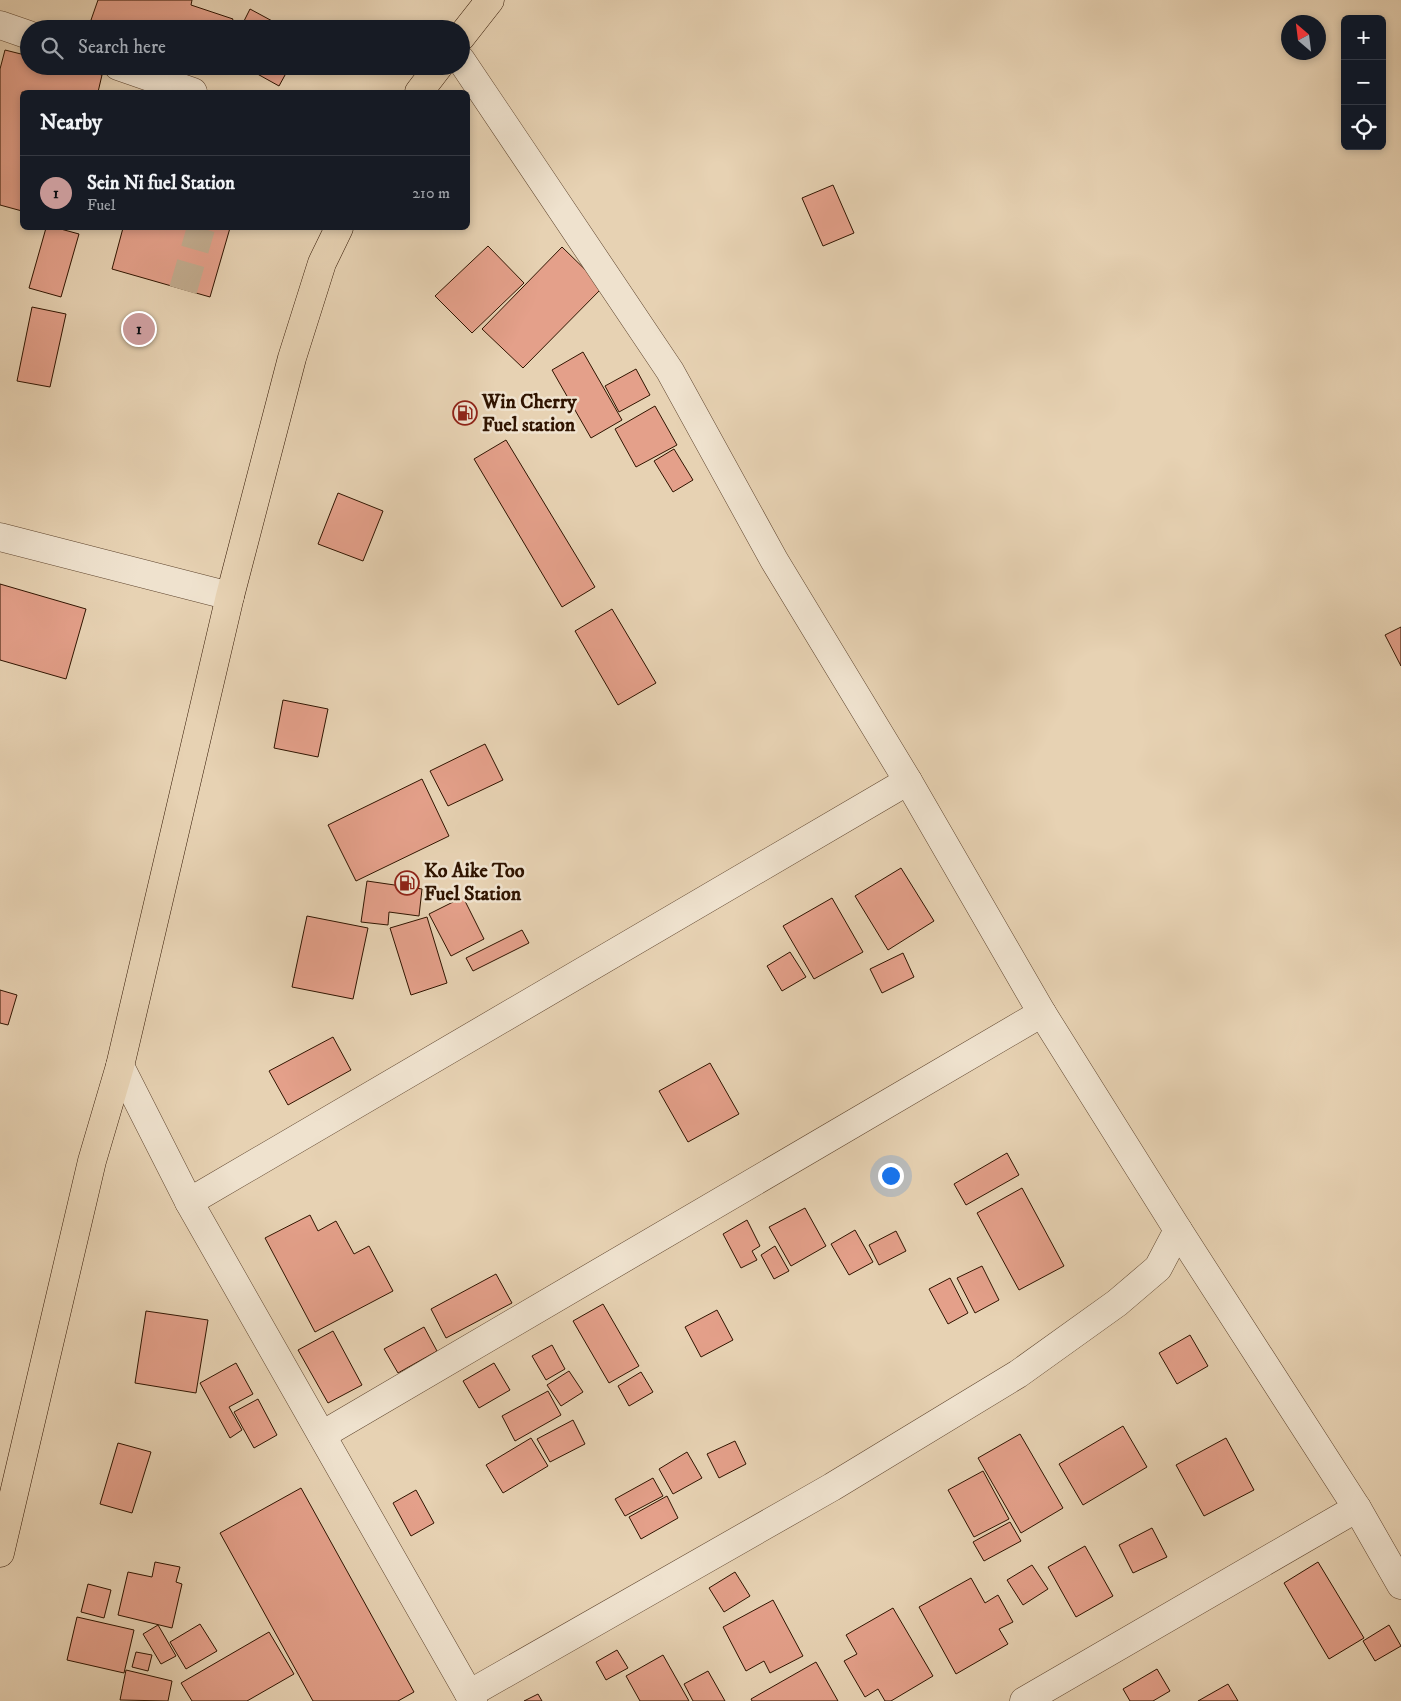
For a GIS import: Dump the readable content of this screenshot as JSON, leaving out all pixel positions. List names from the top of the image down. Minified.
{"places":{"fuel station":["Win Cherry Fuel station","Ko Aike Too Fuel Station"]},"north":"top left","page":{"map_buttons":["+","−"],"search":"Search here","heading":"Nearby","list":[{"mark":"1","name":"Sein Ni fuel Station","note":"Fuel","value":"210 m"}],"pins":"1"}}
